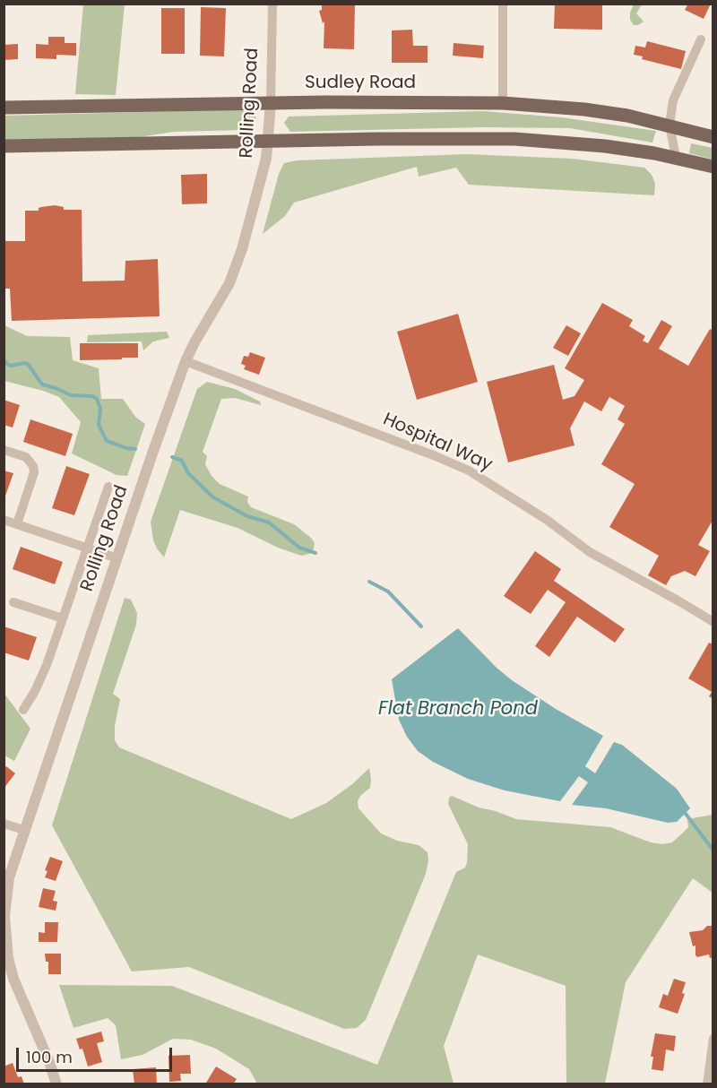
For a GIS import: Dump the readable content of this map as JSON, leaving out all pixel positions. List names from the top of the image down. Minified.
{"streets":{"main road":["Sudley Road"],"street":["Rolling Road","Hospital Way"]},"crossings":[["Sudley Road","Rolling Road"],["Rolling Road","Hospital Way"]],"water":["Flat Branch Pond"],"scale_bar":"100 m"}
